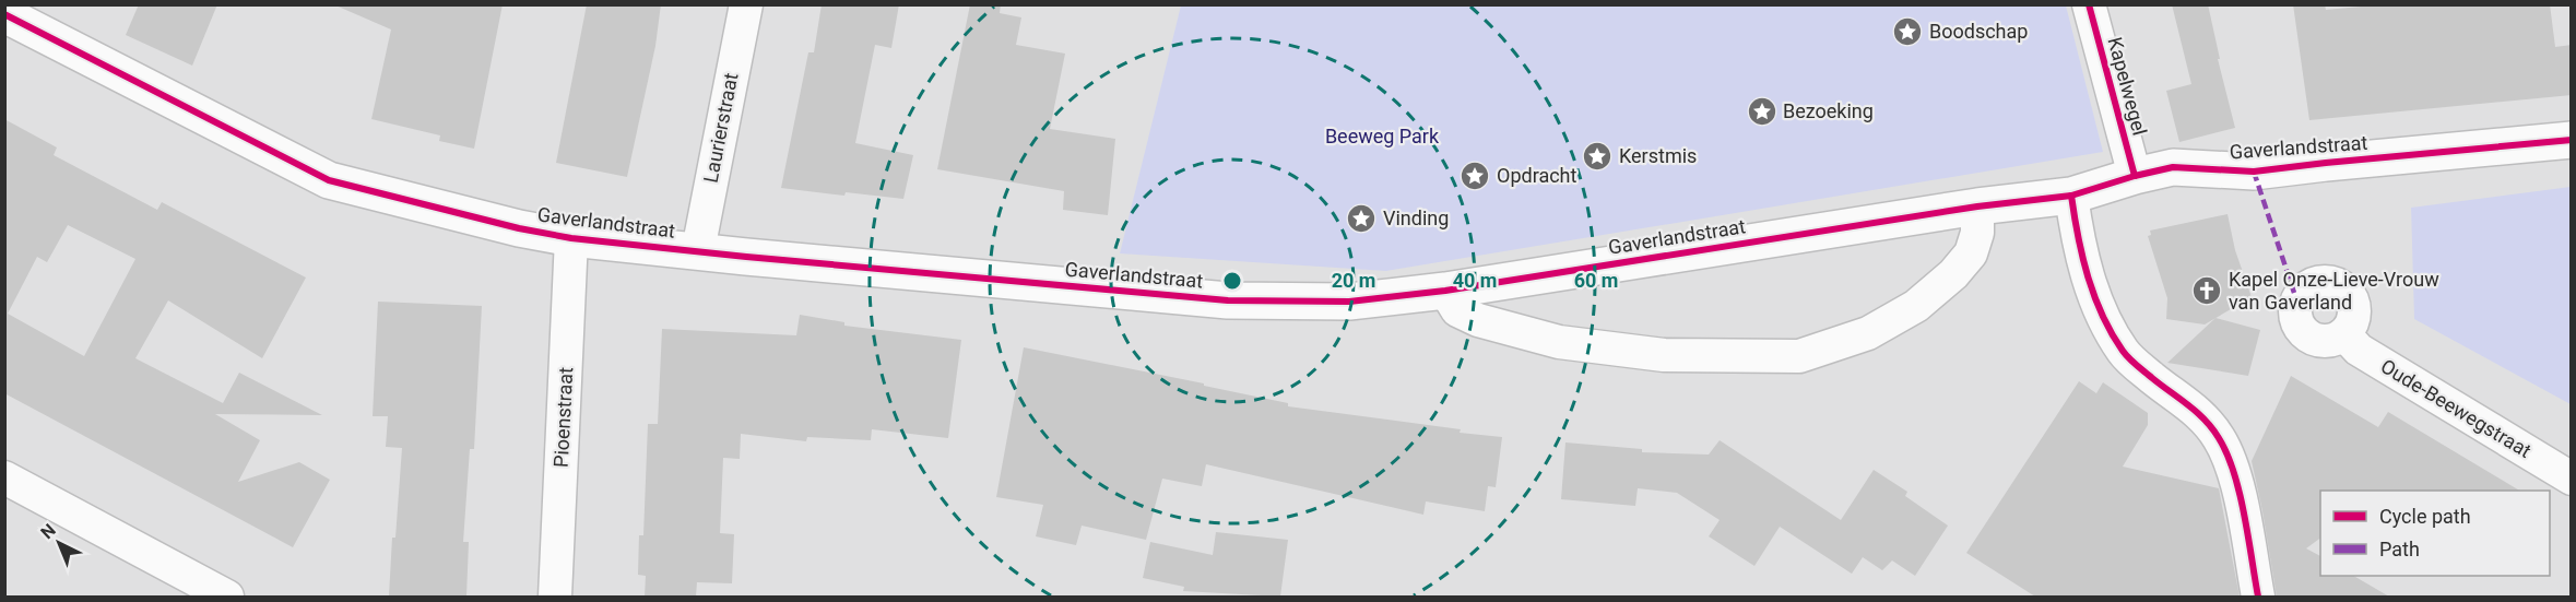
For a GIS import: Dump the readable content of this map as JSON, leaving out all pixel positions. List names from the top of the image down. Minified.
{"streets":{"street":["Kapelwegel","Laurierstraat","Gaverlandstraat","Oude-Beewegstraat","Pioenstraat"]},"crossings":[["Kapelwegel","Gaverlandstraat"],["Laurierstraat","Gaverlandstraat"],["Gaverlandstraat","Pioenstraat"]],"parks":["Beeweg Park"],"places":{"place":["Boodschap","Bezoeking","Kerstmis","Opdracht","Vinding"],"church":["Kapel Onze-Lieve-Vrouw van Gaverland"]},"legend":["Cycle path","Path"],"north":"top left","rings":["20 m","40 m","60 m"]}
